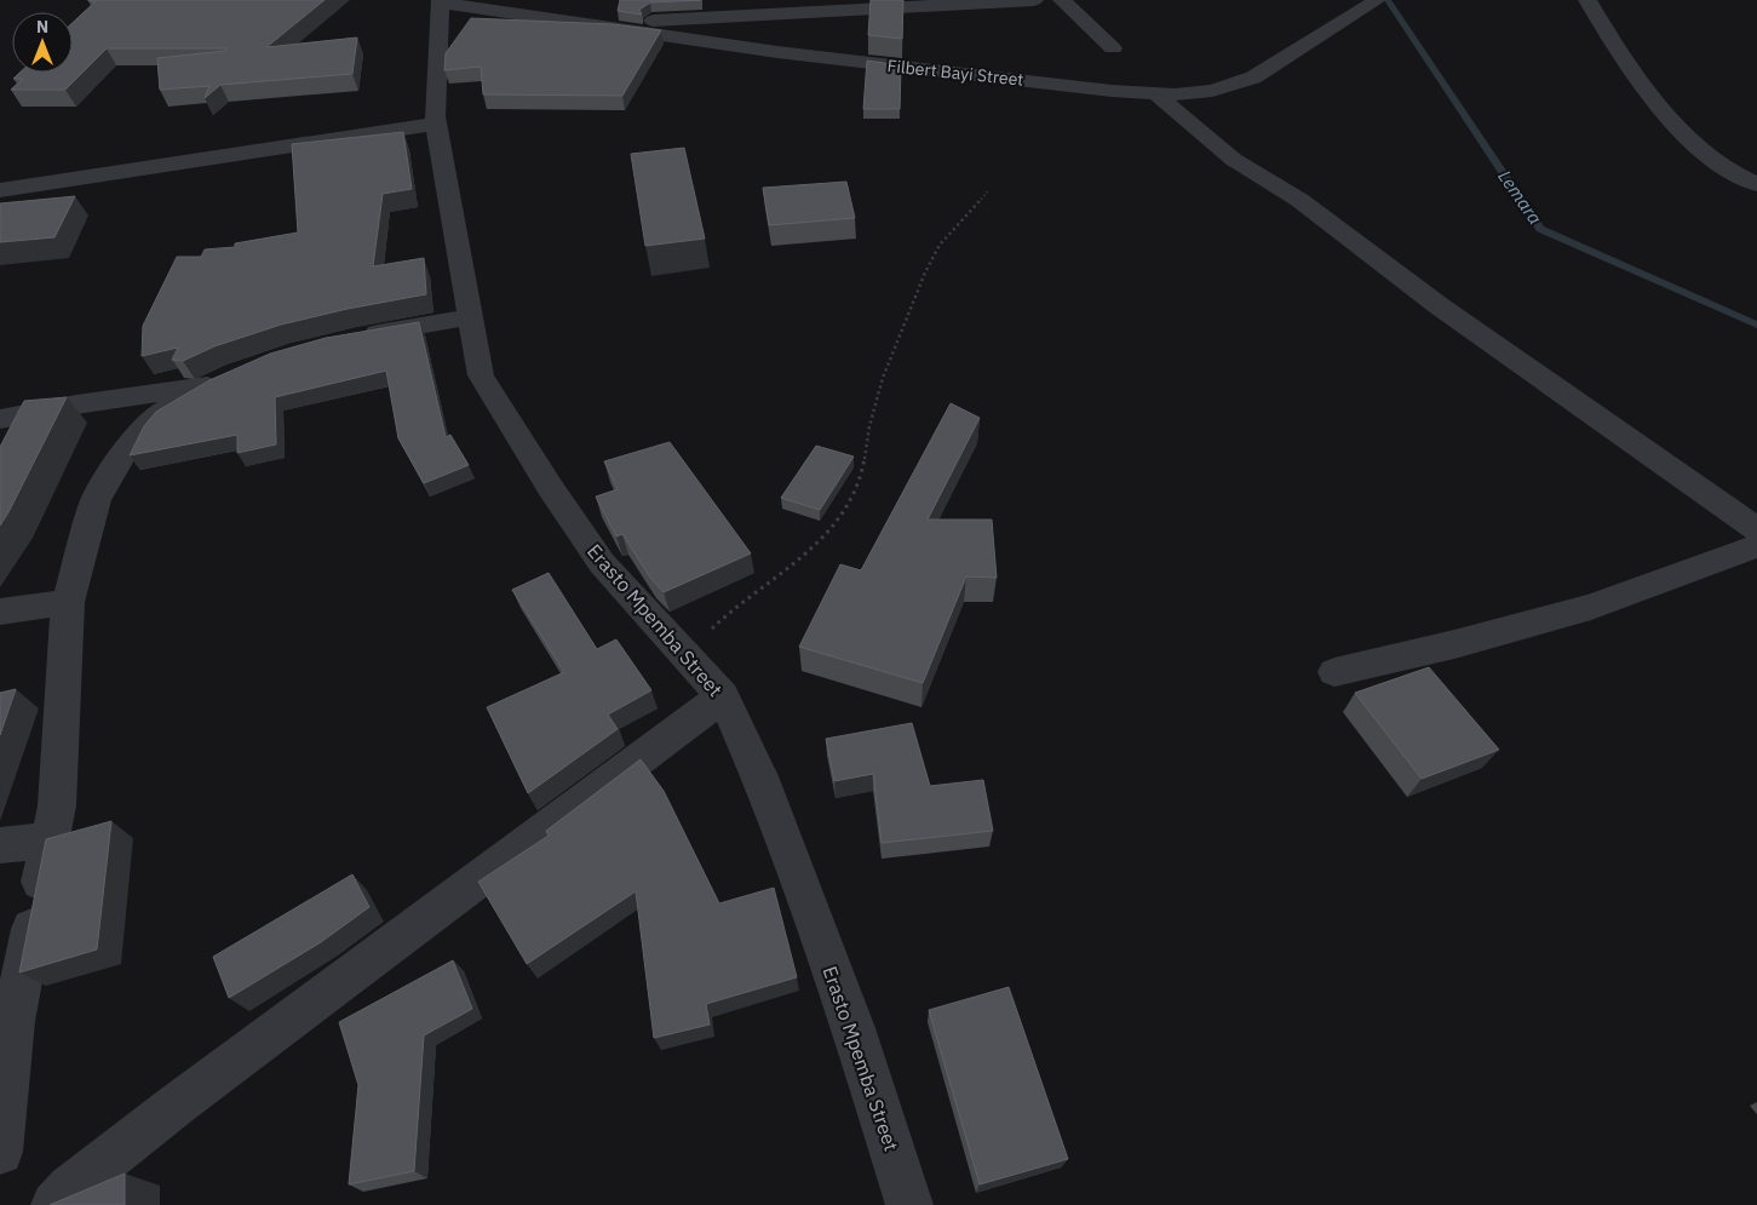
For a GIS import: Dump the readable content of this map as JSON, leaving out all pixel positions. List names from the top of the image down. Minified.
{"streets":{"street":["Filbert Bayi Street","Erasto Mpemba Street"]},"crossings":[["Filbert Bayi Street","Erasto Mpemba Street"]],"water":["Lemara"],"north":"top"}
